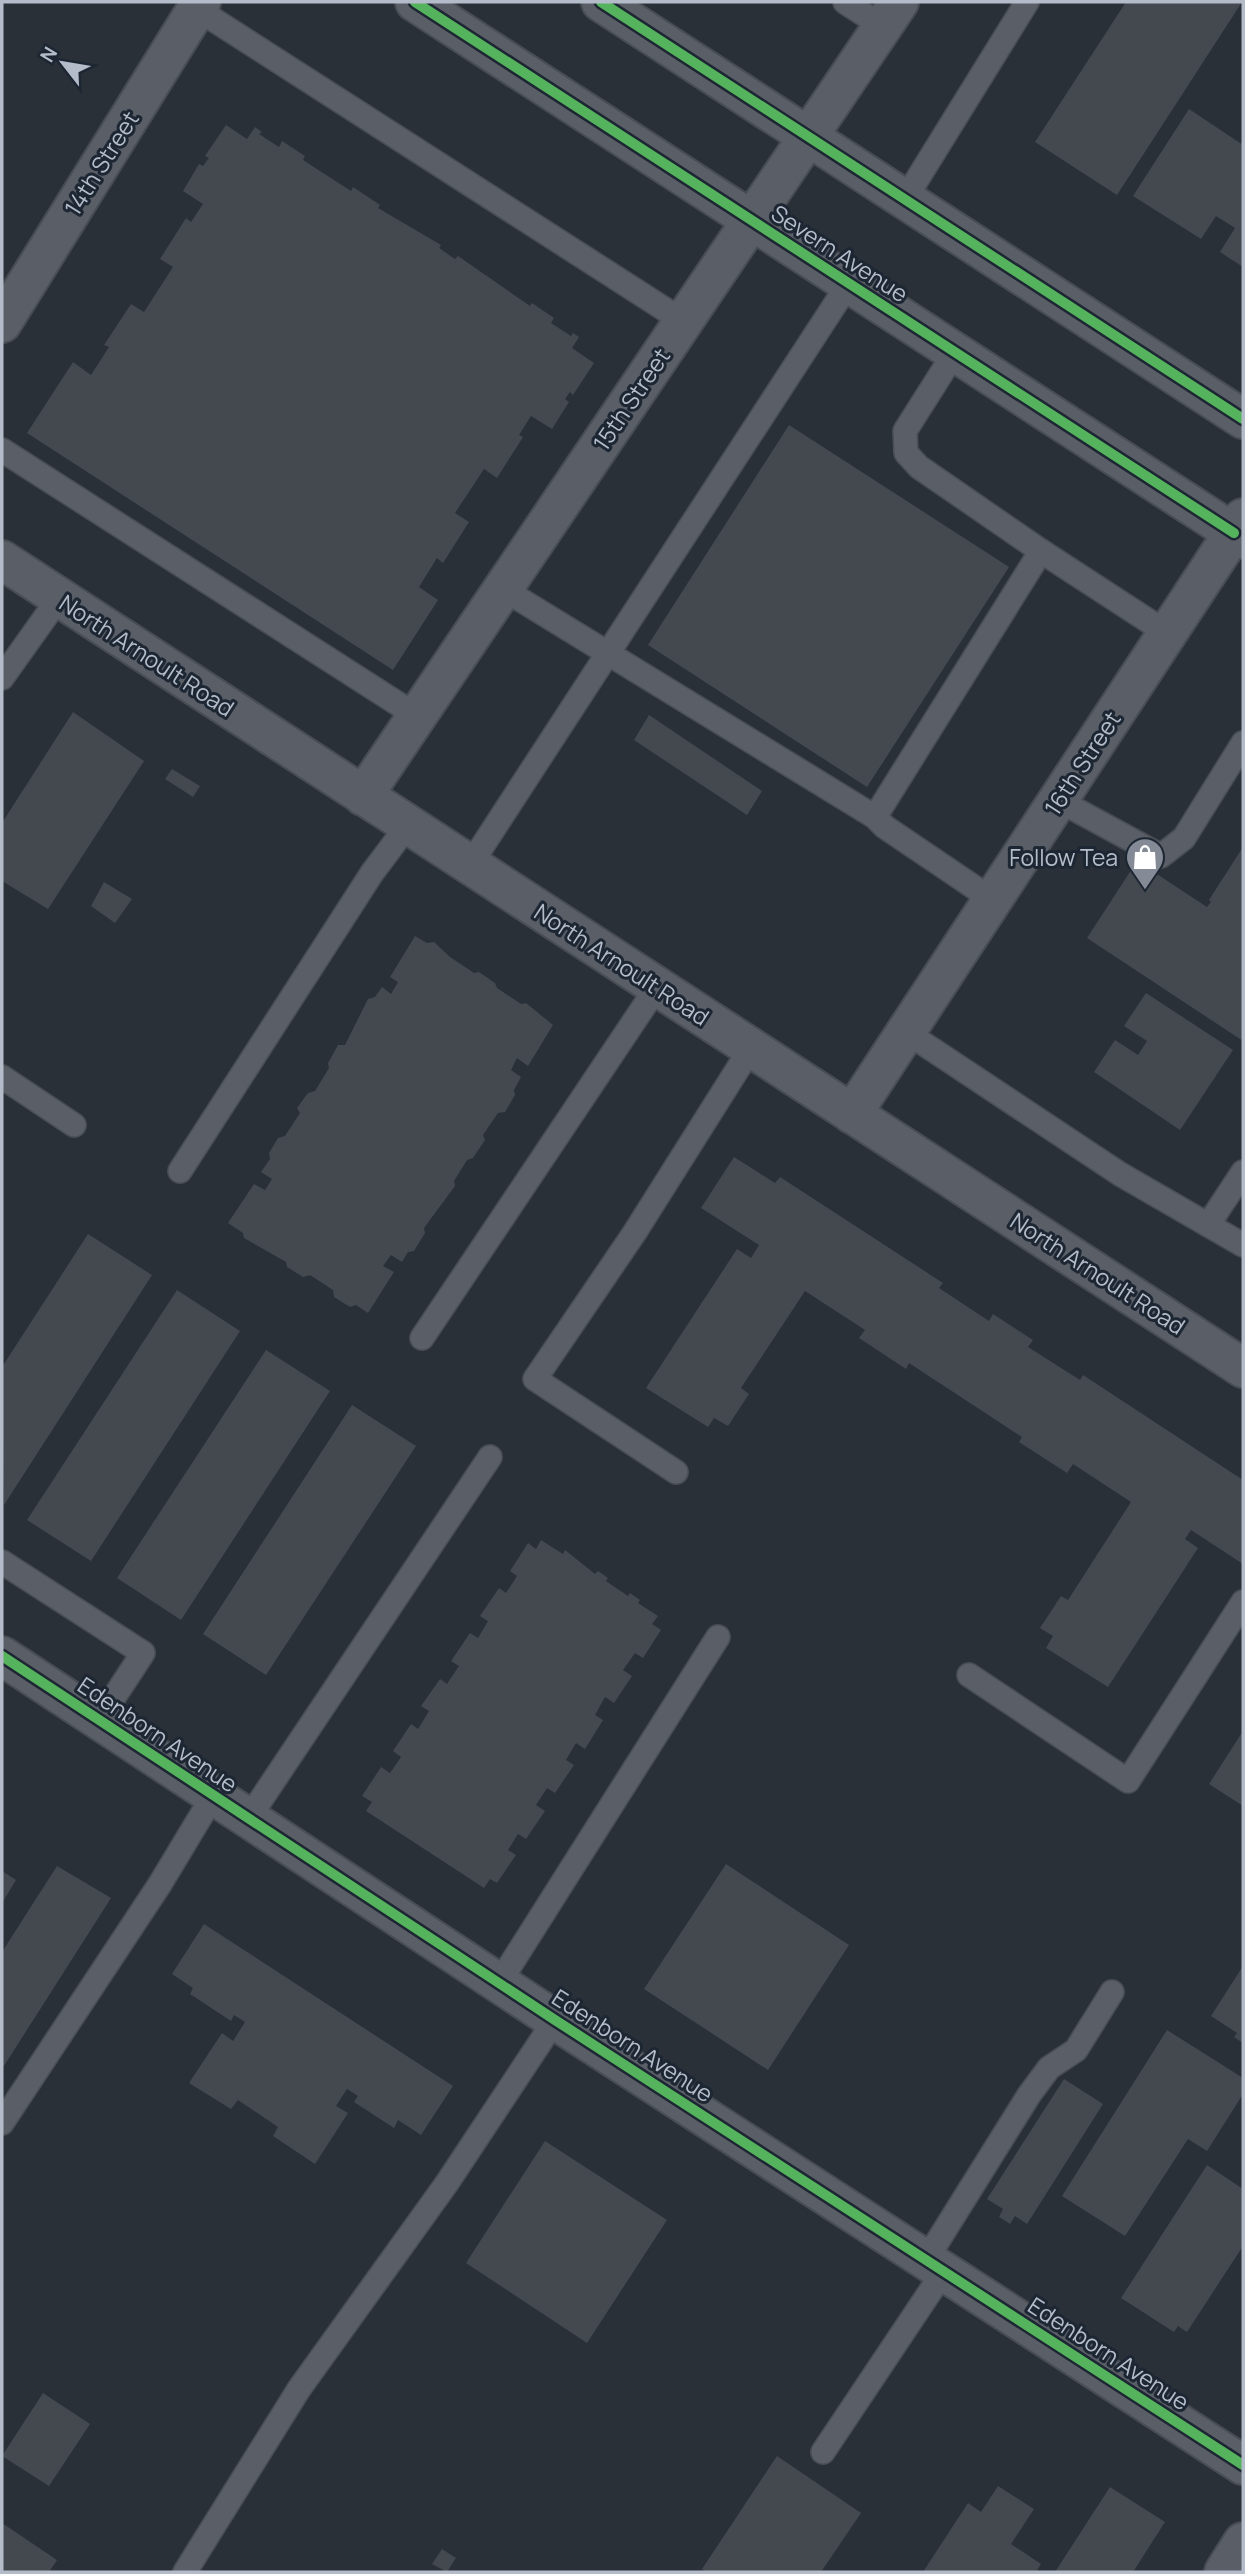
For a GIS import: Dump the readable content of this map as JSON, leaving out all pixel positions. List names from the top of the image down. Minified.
{"streets":{"street":["14th Street","Severn Avenue","15th Street","North Arnoult Road","16th Street","Edenborn Avenue"]},"crossings":[["Severn Avenue","15th Street"],["Severn Avenue","16th Street"],["15th Street","North Arnoult Road"],["North Arnoult Road","16th Street"]],"places":{"shop":["Follow Tea"]},"north":"top left"}
